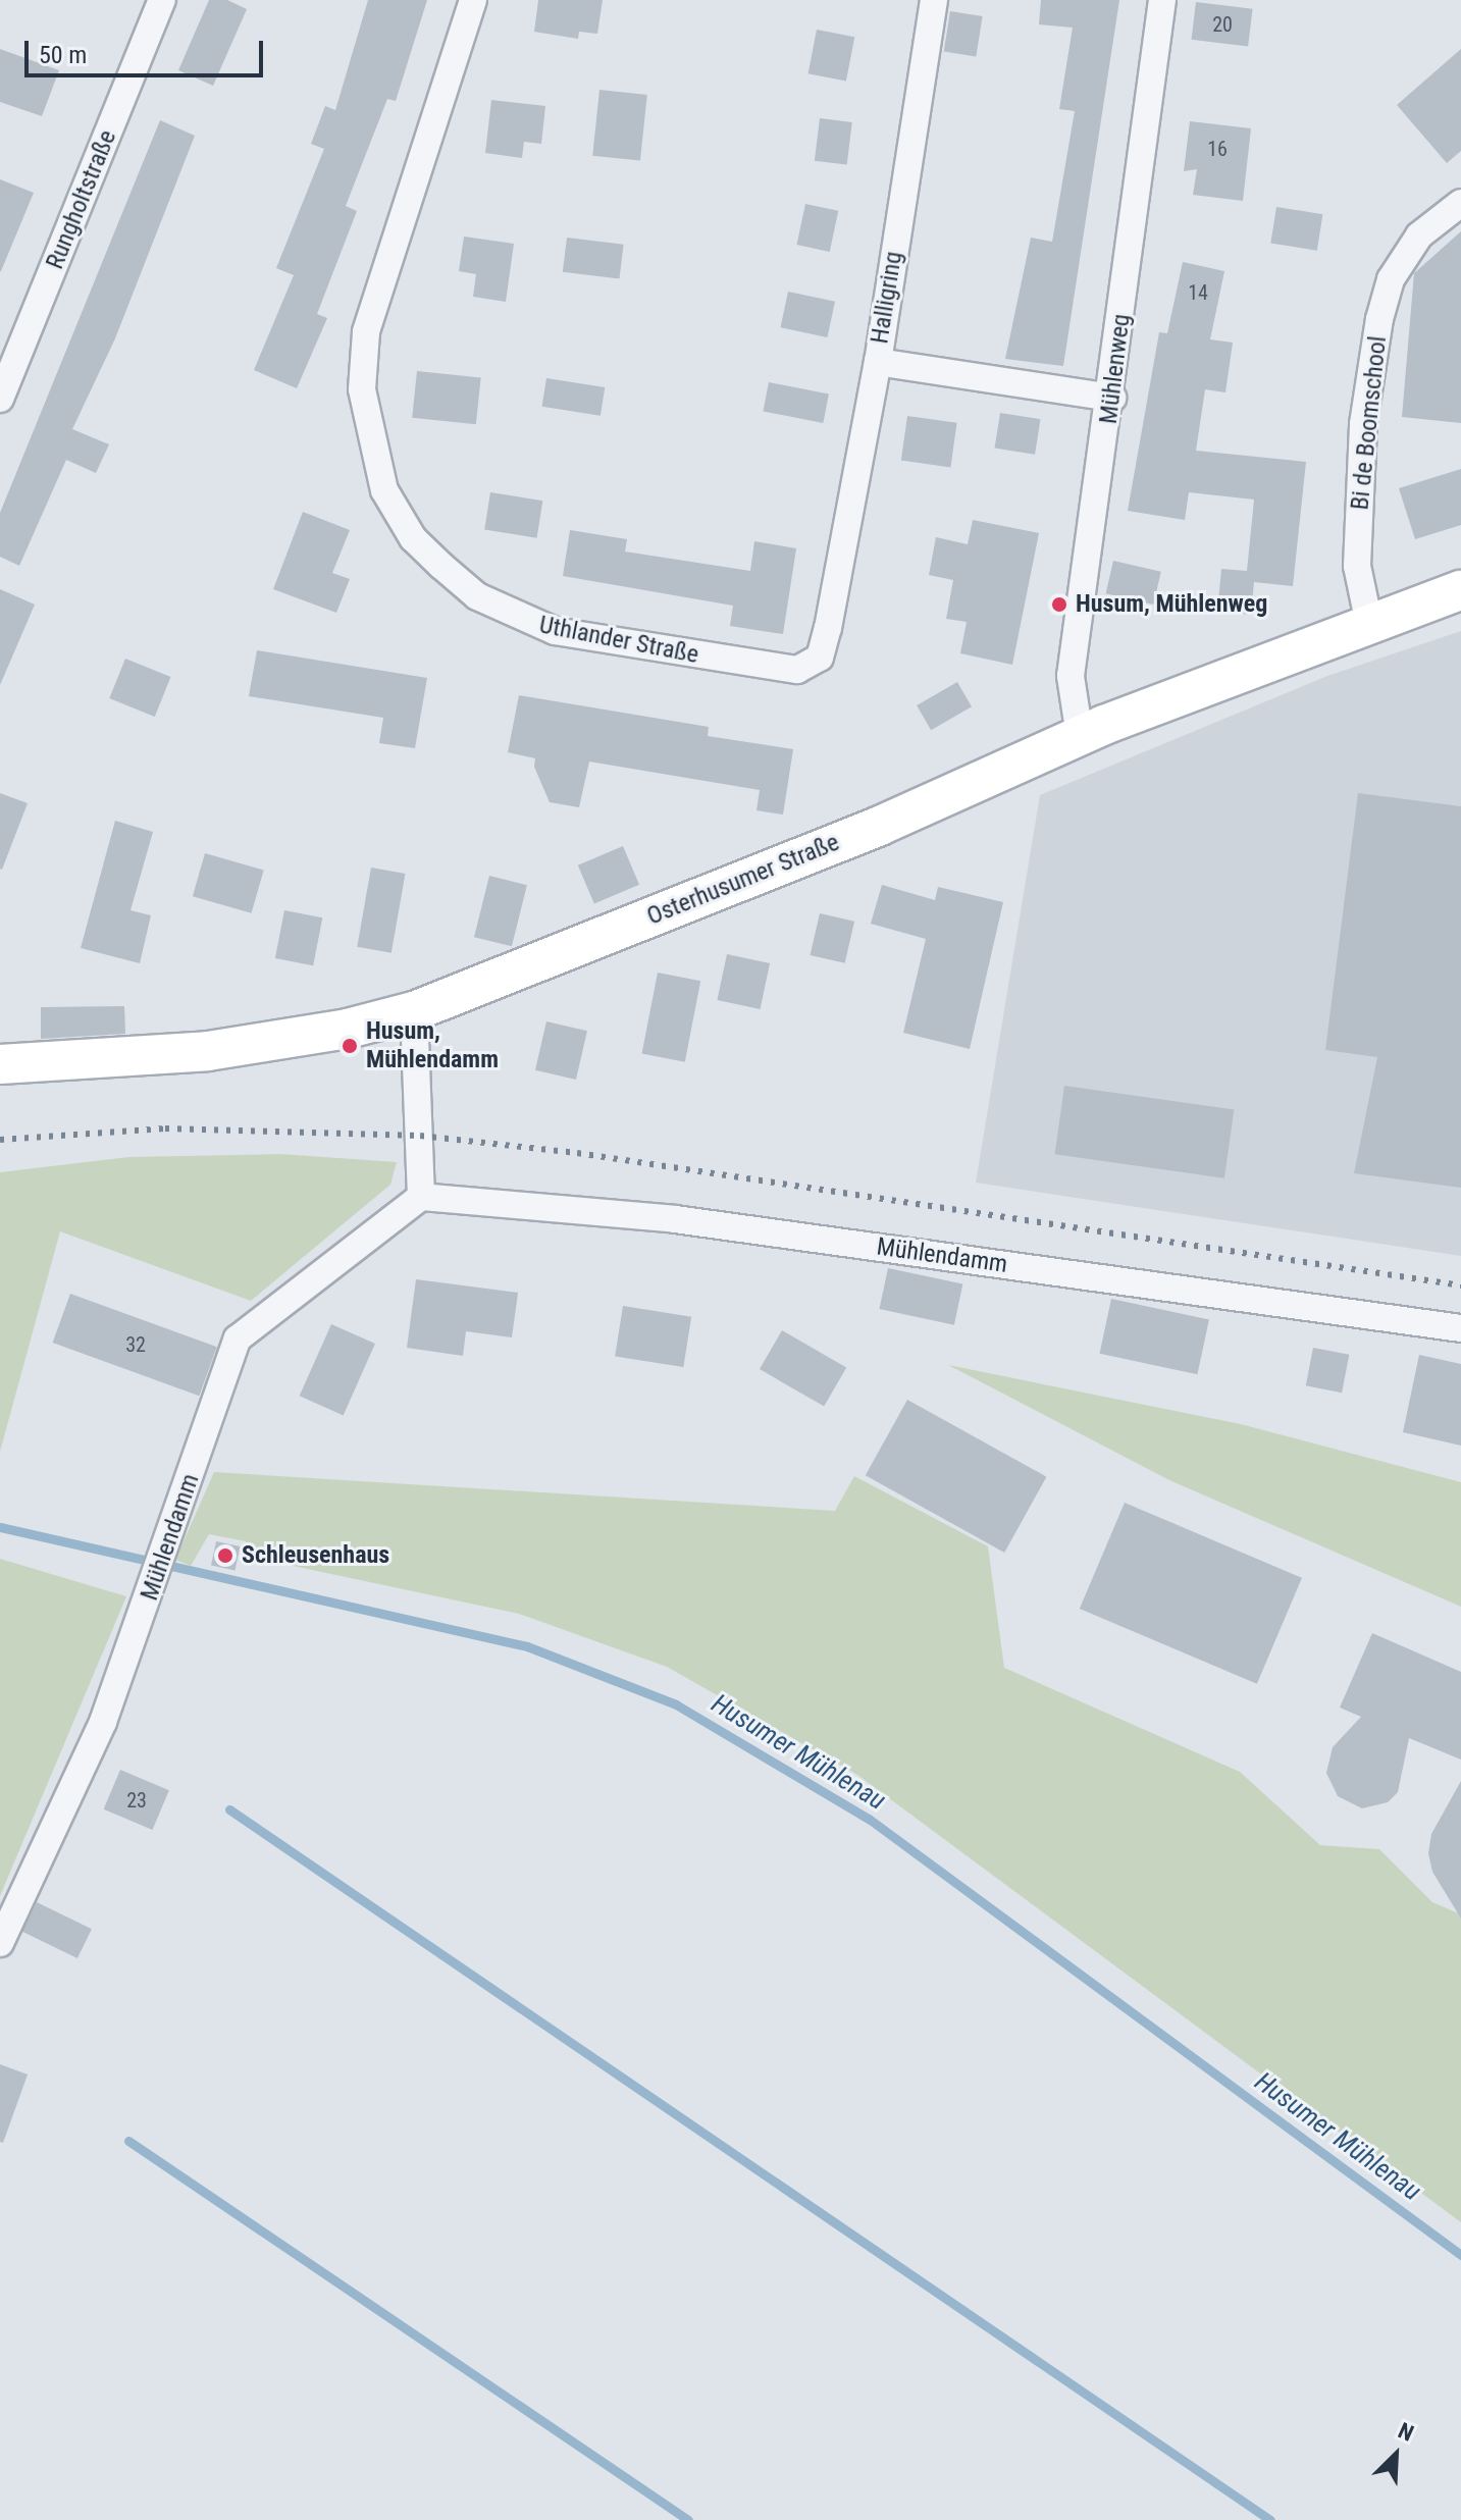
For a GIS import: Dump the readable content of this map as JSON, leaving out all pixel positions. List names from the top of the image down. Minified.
{"streets":{"street":["Rungholtstraße","Halligring","Mühlenweg","Bi de Boomschool","Uthlander Straße","Osterhusumer Straße","Mühlendamm"]},"crossings":[["Halligring","Mühlenweg"],["Halligring","Uthlander Straße"],["Mühlenweg","Osterhusumer Straße"],["Bi de Boomschool","Osterhusumer Straße"]],"water":["Husumer Mühlenau"],"places":["Husum, Mühlenweg","Husum, Mühlendamm","Schleusenhaus"],"house_numbers":["20","16","14","32","23"],"scale_bar":"50 m","north":"top right"}
